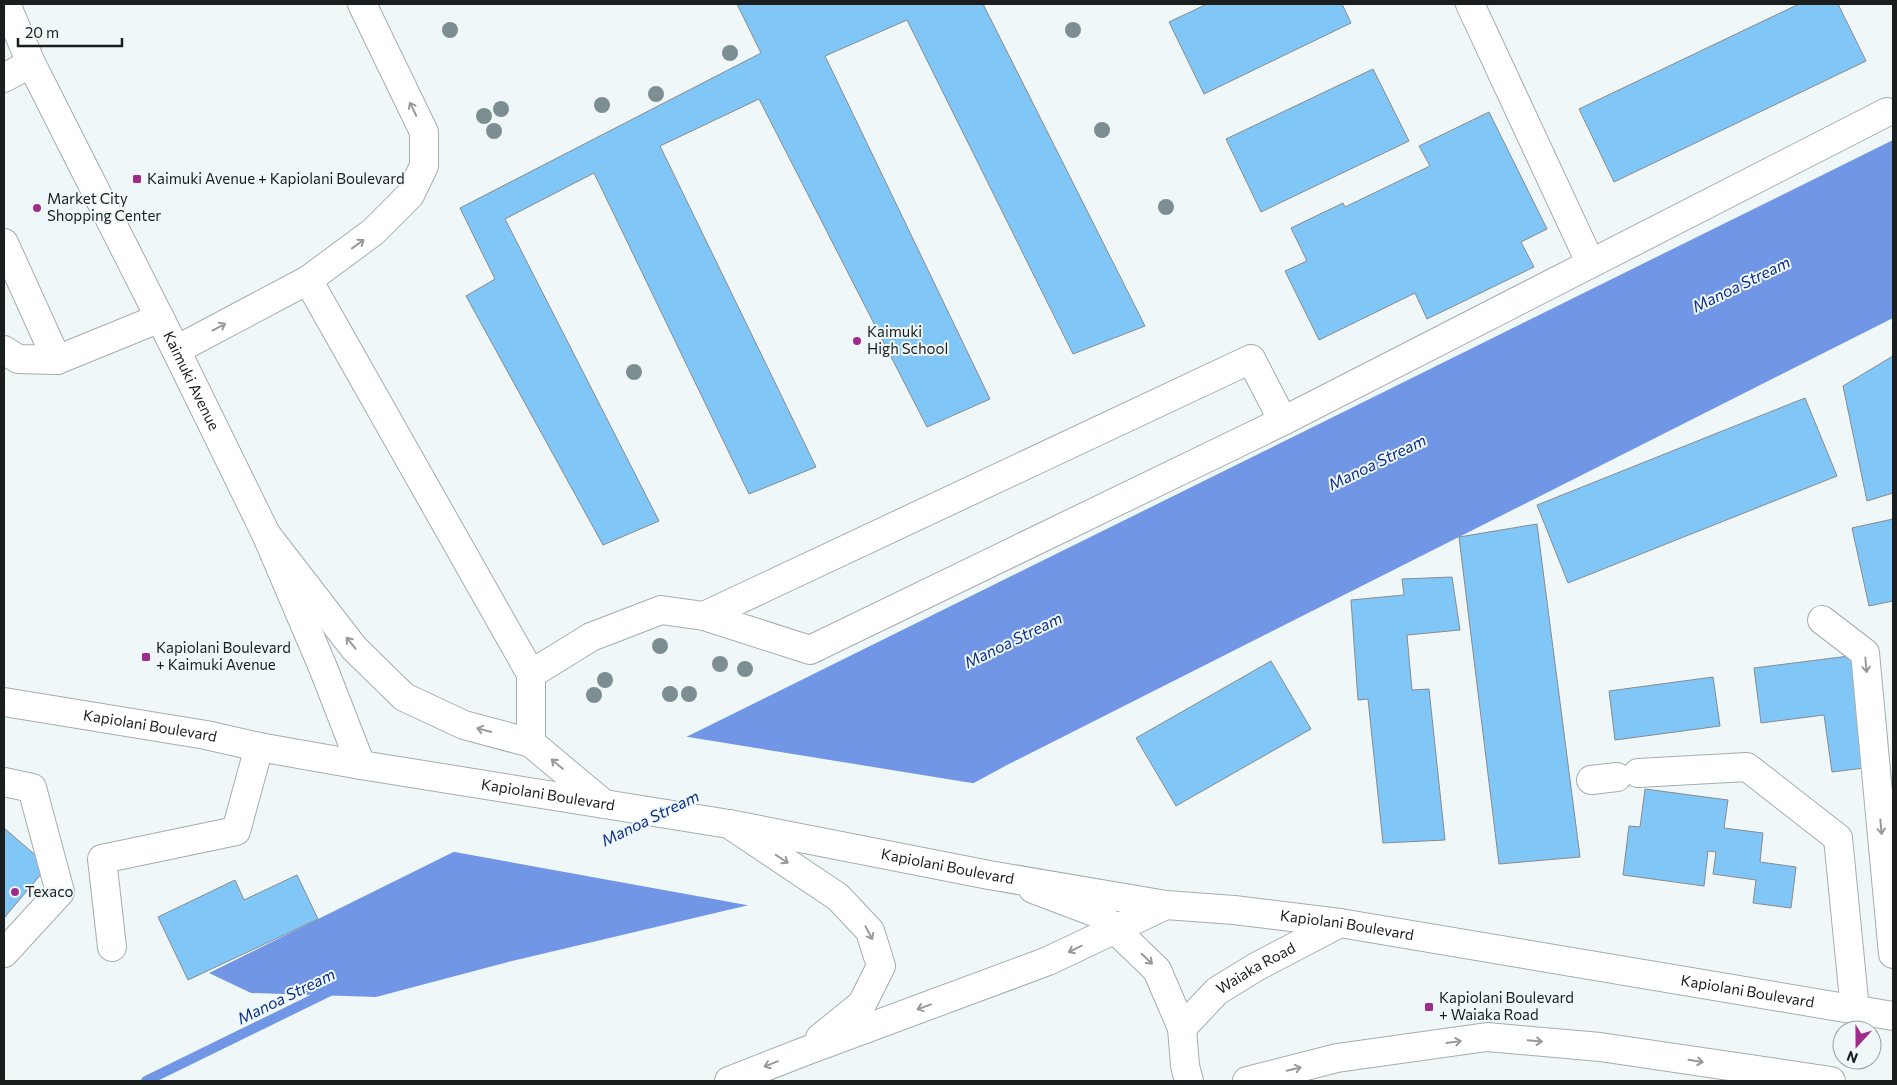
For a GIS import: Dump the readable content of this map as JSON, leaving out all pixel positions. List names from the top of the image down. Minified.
{"streets":{"main road":["Kaimuki Avenue","Kapiolani Boulevard","Waiaka Road"]},"crossings":[["Kaimuki Avenue","Kapiolani Boulevard"],["Kapiolani Boulevard","Waiaka Road"]],"water":["Manoa Stream"],"places":{"transit":["Kaimuki Avenue + Kapiolani Boulevard","Kapiolani Boulevard + Kaimuki Avenue","Kapiolani Boulevard + Waiaka Road"],"other":["Market City Shopping Center","Kaimuki High School","Texaco"]},"scale_bar":"20 m","north":"bottom"}
